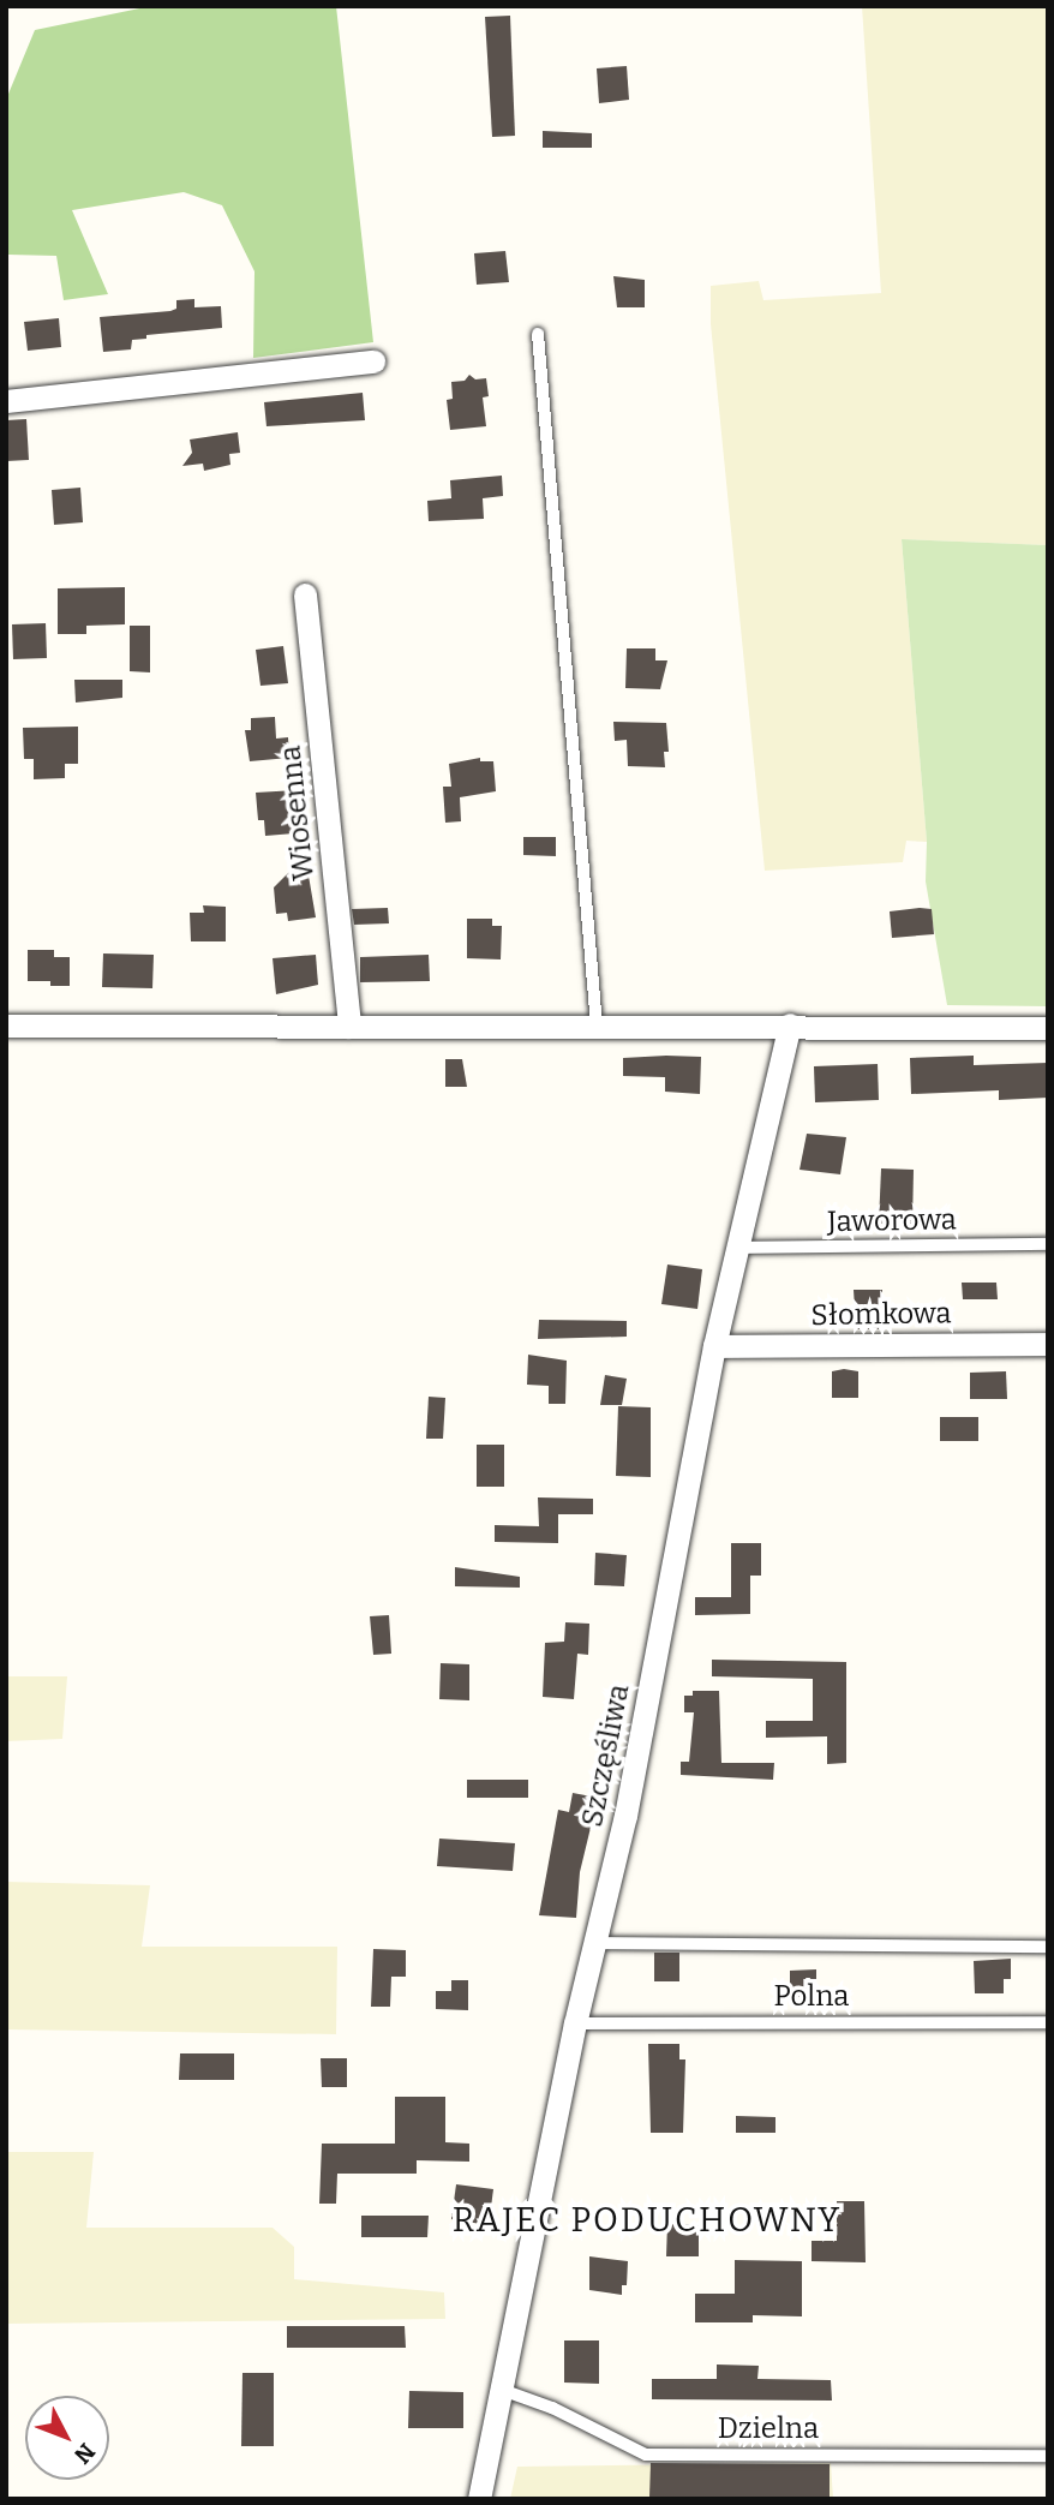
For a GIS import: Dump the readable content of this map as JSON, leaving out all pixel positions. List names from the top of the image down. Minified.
{"streets":{"street":["Wiosenna","Słomkowa","Szczęśliwa"],"lane":["Jaworowa","Polna","Dzielna"]},"crossings":[["Jaworowa","Szczęśliwa"],["Słomkowa","Szczęśliwa"],["Szczęśliwa","Polna"],["Szczęśliwa","Dzielna"]],"districts":["RAJEC PODUCHOWNY"],"north":"bottom right"}
